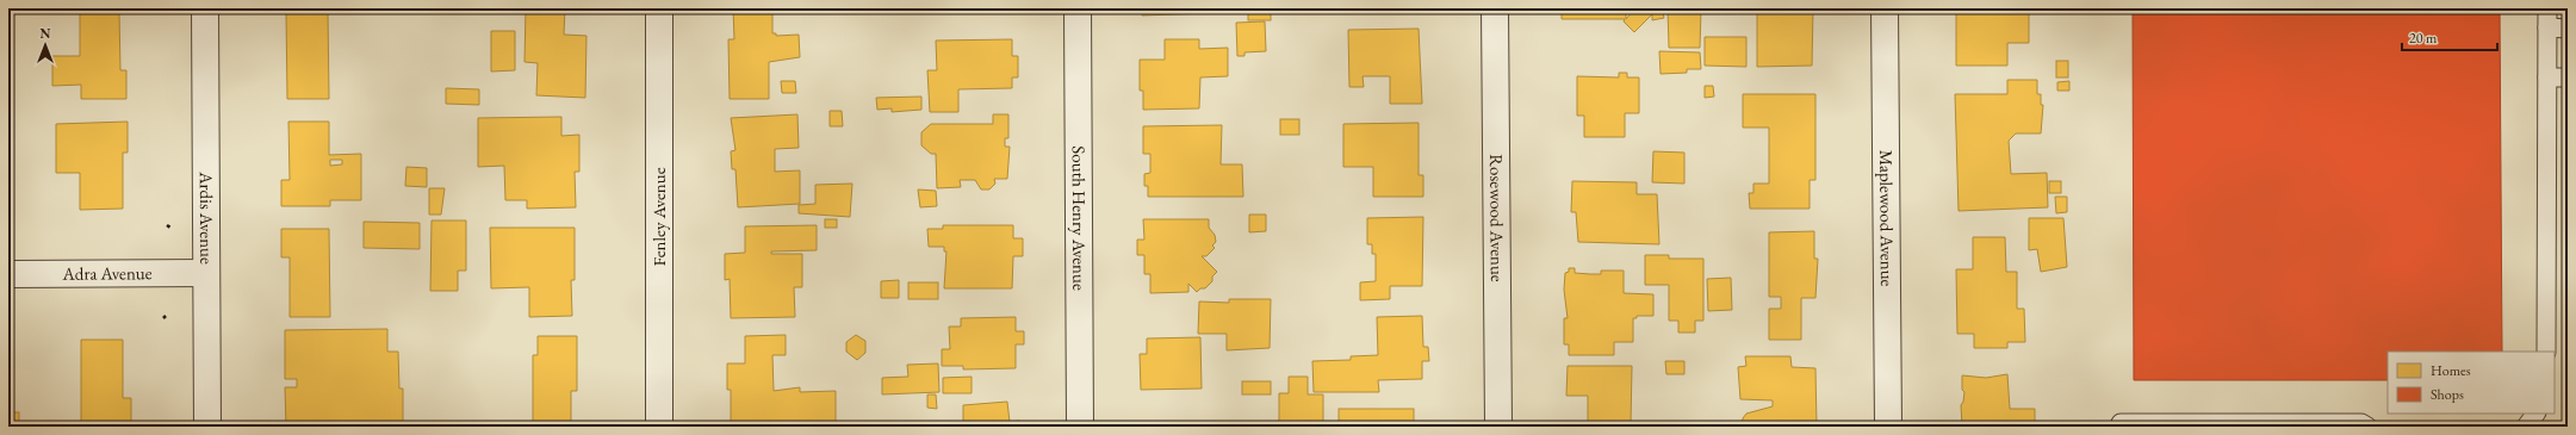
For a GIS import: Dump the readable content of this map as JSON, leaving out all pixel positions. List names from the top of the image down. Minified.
{"streets":{"street":["Fenley Avenue","South Henry Avenue","Rosewood Avenue","Maplewood Avenue","Ardis Avenue","Adra Avenue"]},"crossings":[["Ardis Avenue","Adra Avenue"]],"legend":["Homes","Shops"],"scale_bar":"20 m","north":"top"}
